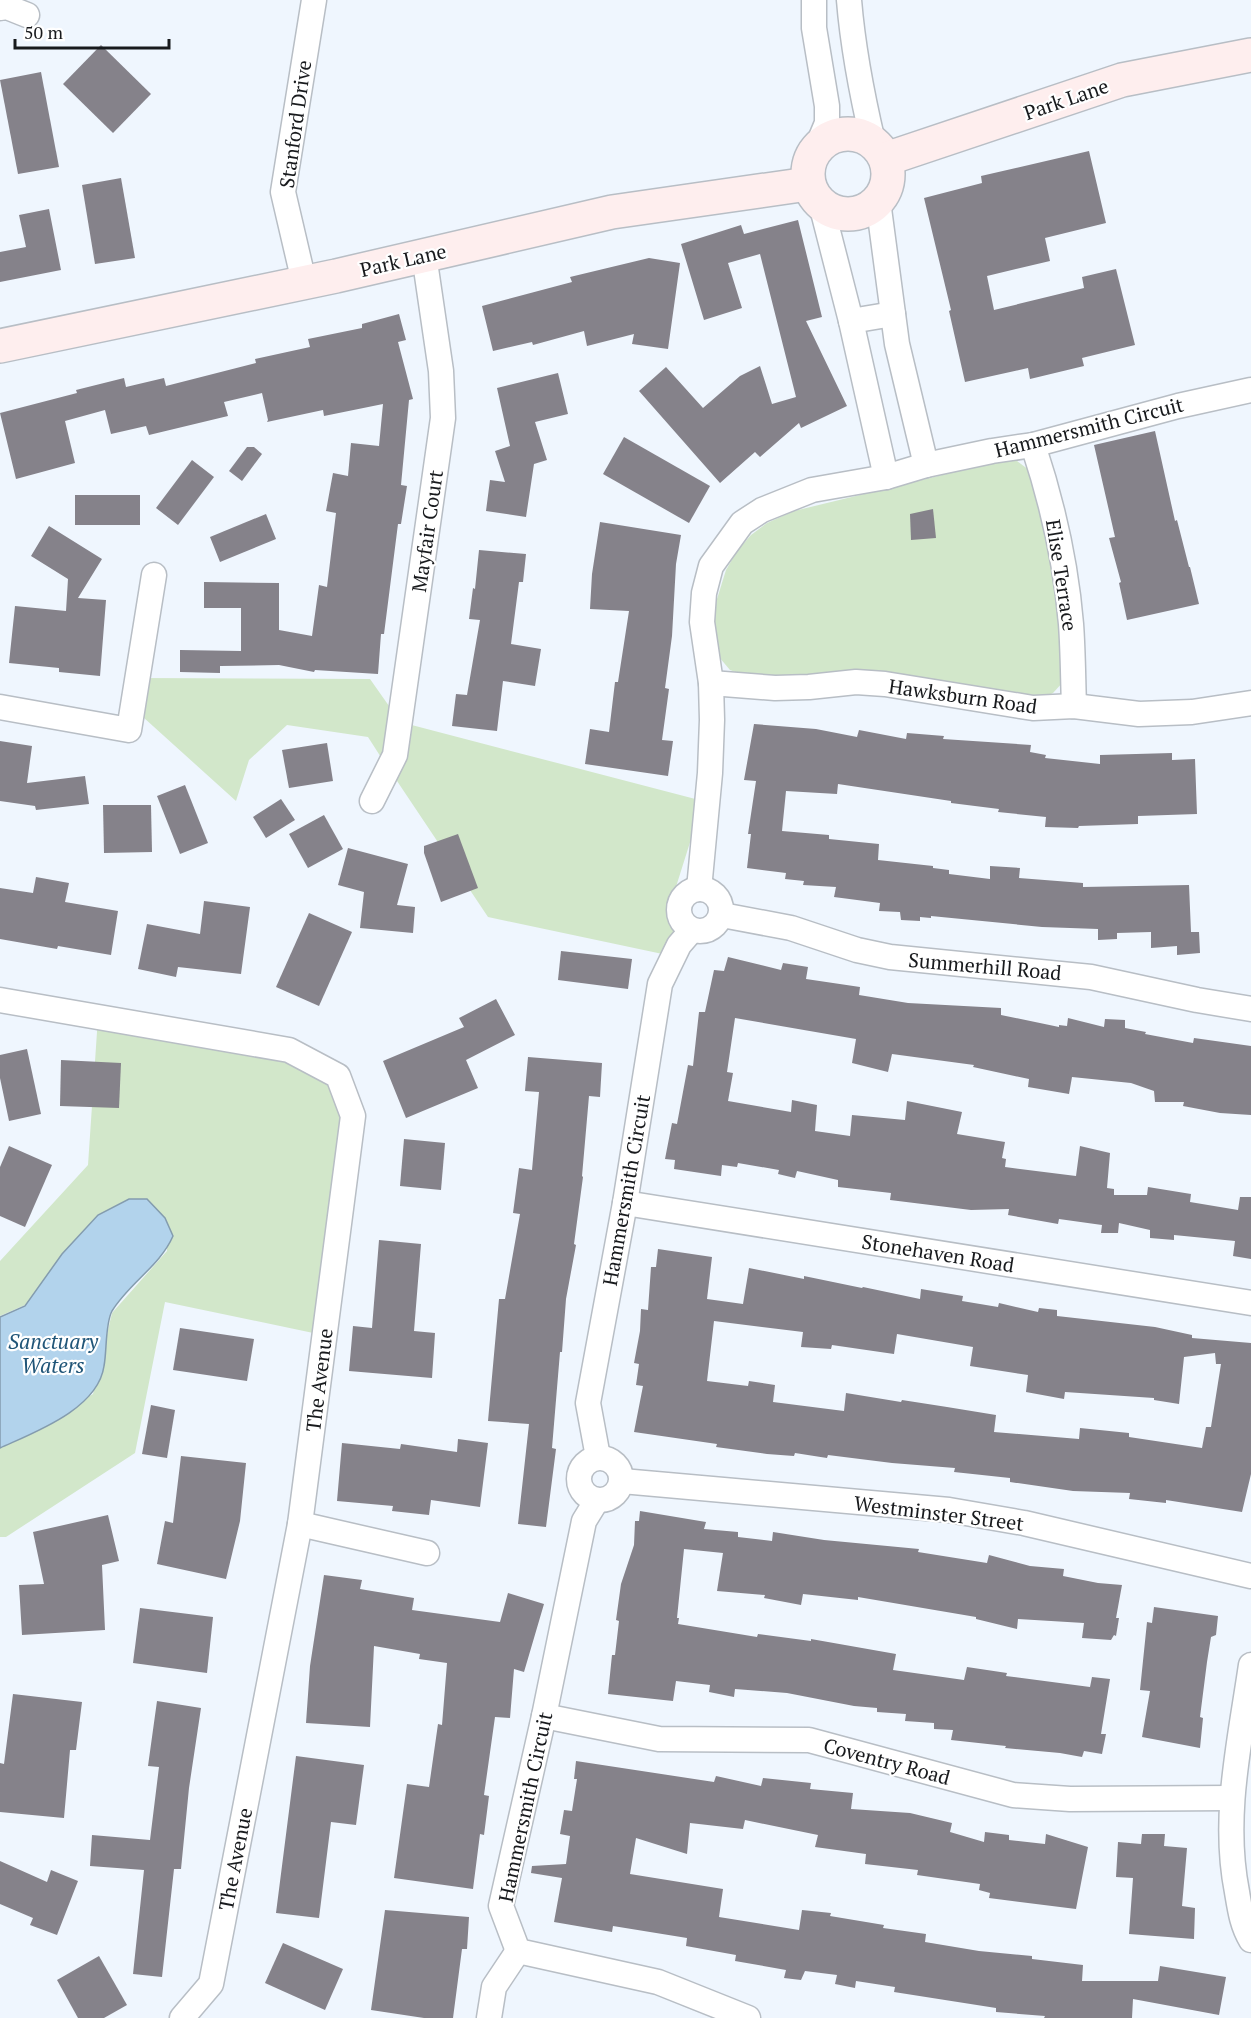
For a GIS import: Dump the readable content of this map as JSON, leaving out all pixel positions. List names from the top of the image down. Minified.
{"streets":{"street":["Park Lane","Stanford Drive","Hammersmith Circuit","Mayfair Court","Elise Terrace","Hawksburn Road","Summerhill Road","Stonehaven Road","The Avenue","Westminster Street","Coventry Road"]},"crossings":[["Park Lane","Stanford Drive"],["Park Lane","Mayfair Court"],["Hammersmith Circuit","Elise Terrace"],["Hammersmith Circuit","Hawksburn Road"],["Hammersmith Circuit","Summerhill Road"],["Hammersmith Circuit","Stonehaven Road"],["Hammersmith Circuit","Westminster Street"],["Hammersmith Circuit","Coventry Road"],["Elise Terrace","Hawksburn Road"]],"water":["Sanctuary Waters"],"scale_bar":"50 m"}
